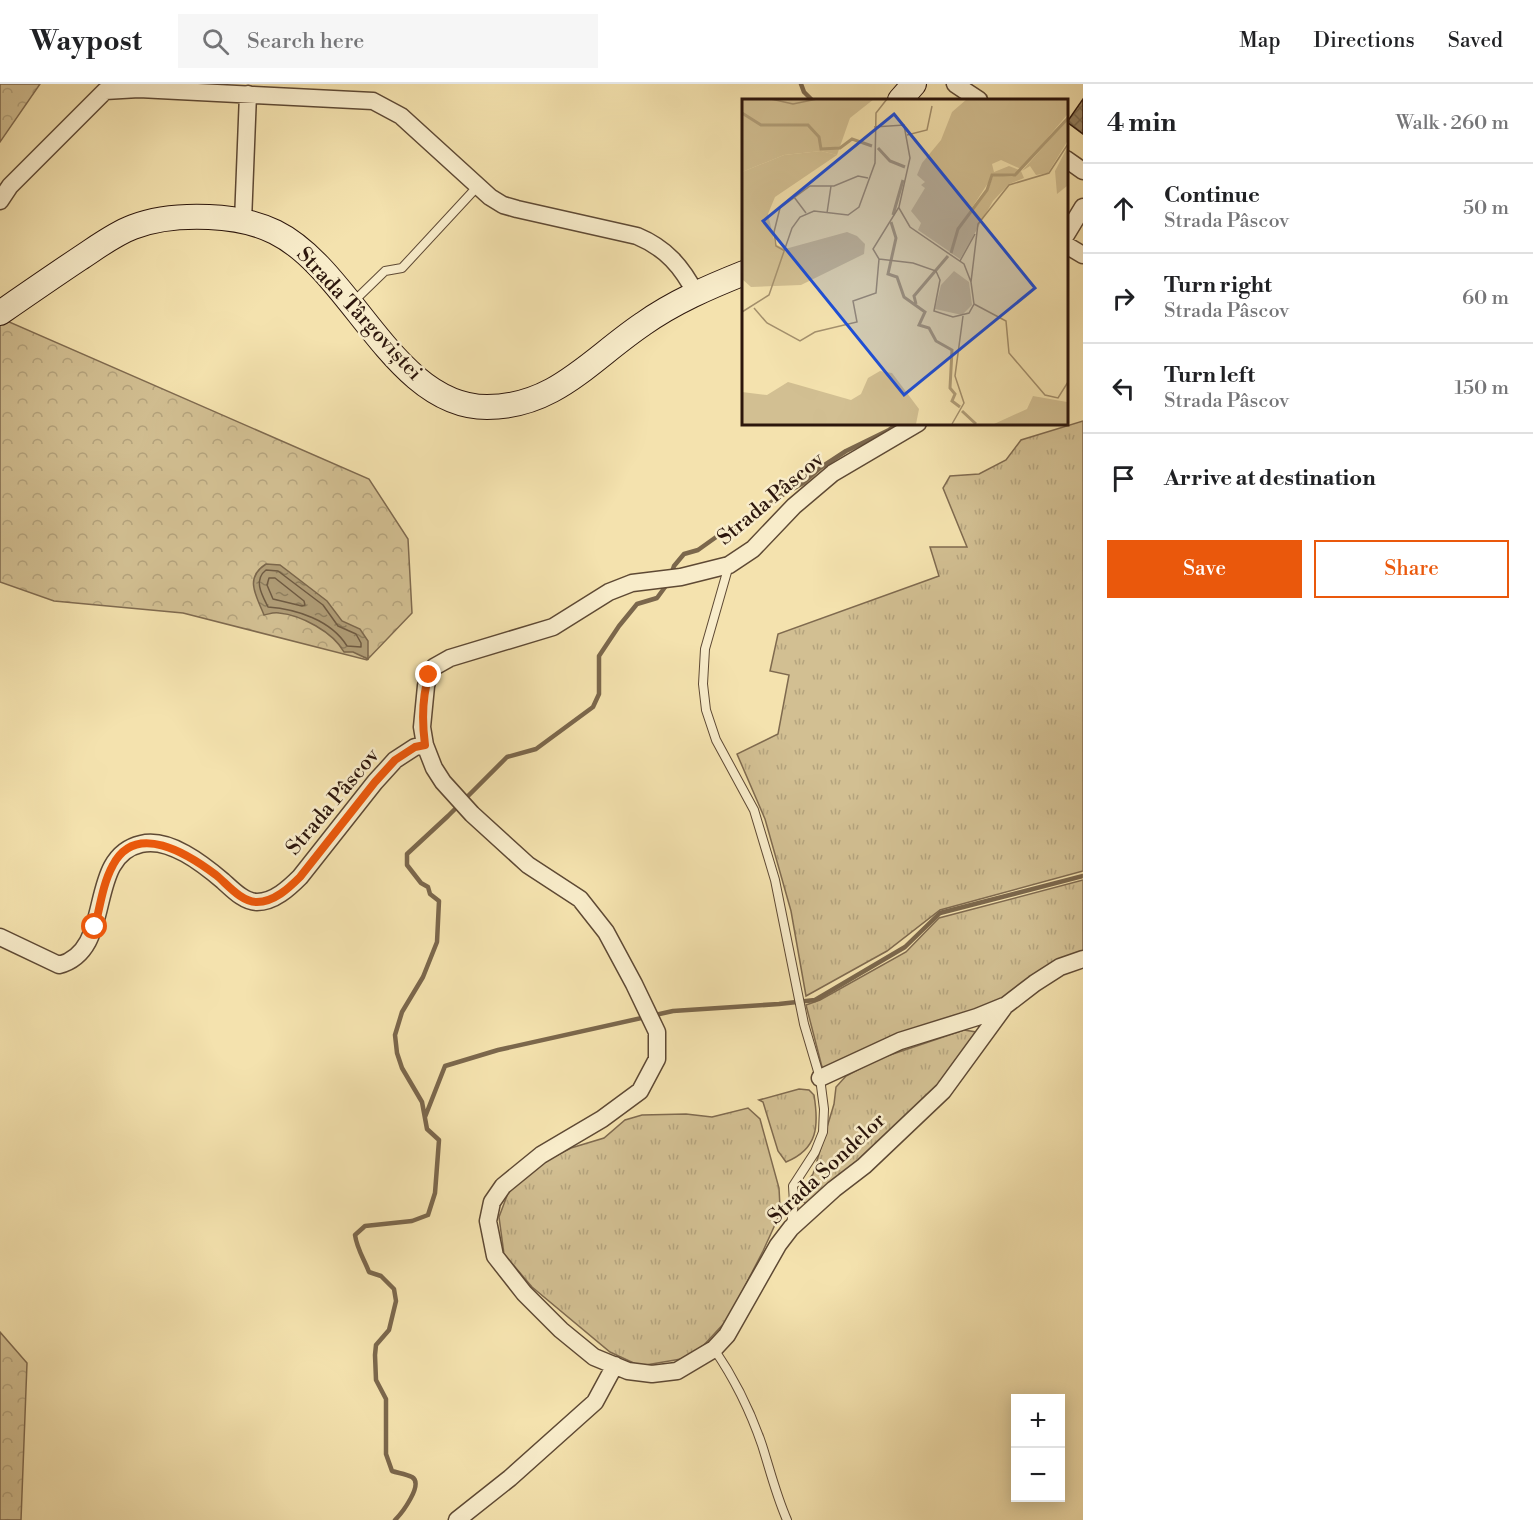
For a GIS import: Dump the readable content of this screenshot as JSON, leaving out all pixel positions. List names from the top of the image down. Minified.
{"streets":{"main road":["Strada Târgoviștei"],"street":["Strada Pâscov","Strada Sondelor"]},"crossings":[["Strada Pâscov","Strada Sondelor"]],"page":{"header":"Waypost","search":"Search here","nav":["Map","Directions","Saved"],"heading":["4 min","Walk · 260 m"],"list":[["Continue","Strada Pâscov","50 m"],["Turn right","Strada Pâscov","60 m"],["Turn left","Strada Pâscov","150 m"],"Arrive at destination"],"buttons":["Save","Share"],"map_buttons":["+","−"]}}
